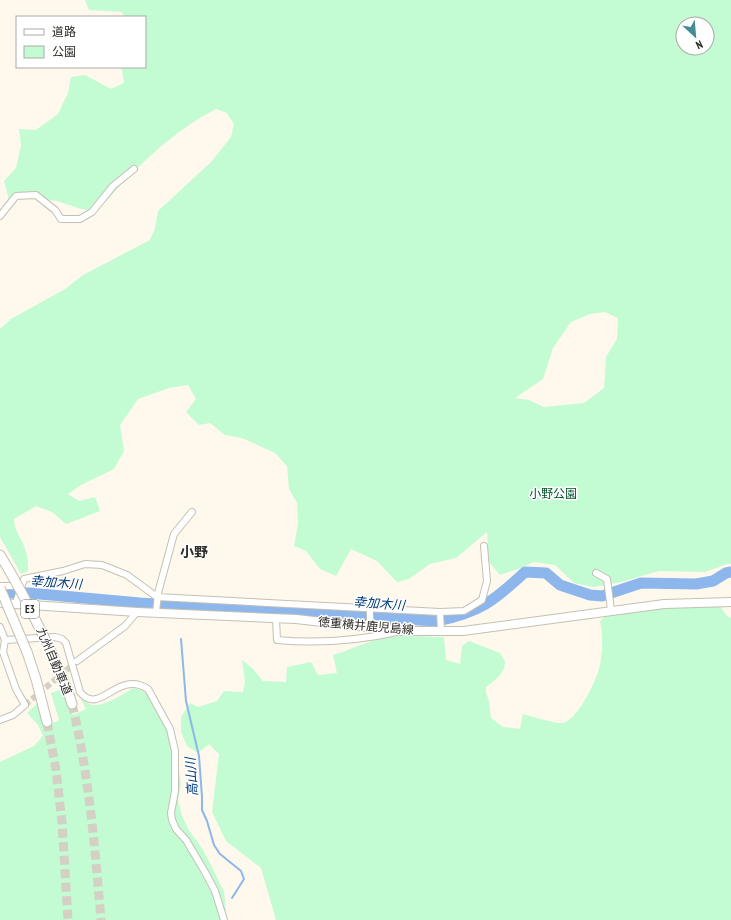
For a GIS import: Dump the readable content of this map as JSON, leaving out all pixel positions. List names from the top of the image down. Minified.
{"streets":{"highway":["E3","九州自動車道"],"main road":["徳重横井鹿児島線"]},"districts":["小野"],"water":["幸加木川","高山川"],"parks":["小野公園"],"legend":["道路","公園"],"north":"bottom right"}
